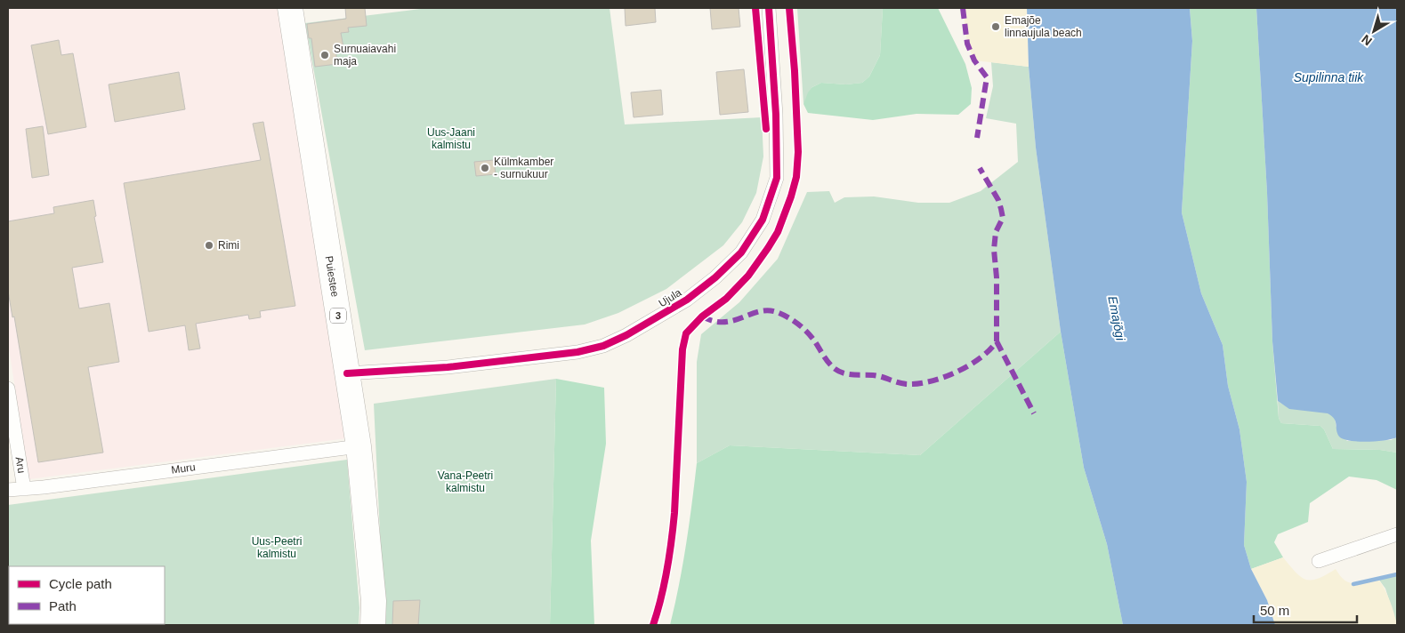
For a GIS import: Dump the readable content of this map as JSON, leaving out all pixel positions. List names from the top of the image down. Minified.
{"streets":{"highway":["Puiestee","3"],"street":["Ujula","Aru","Muru"]},"crossings":[["Puiestee","Ujula"],["Puiestee","Muru"],["Aru","Muru"]],"water":["Supilinna tiik","Emajõgi"],"parks":["Uus-Jaani kalmistu","Vana-Peetri kalmistu","Uus-Peetri kalmistu"],"places":["Emajõe linnaujula beach","Surnuaiavahi maja","Külmkamber - surnukuur","Rimi"],"legend":["Cycle path","Path"],"scale_bar":"50 m","north":"bottom left"}
